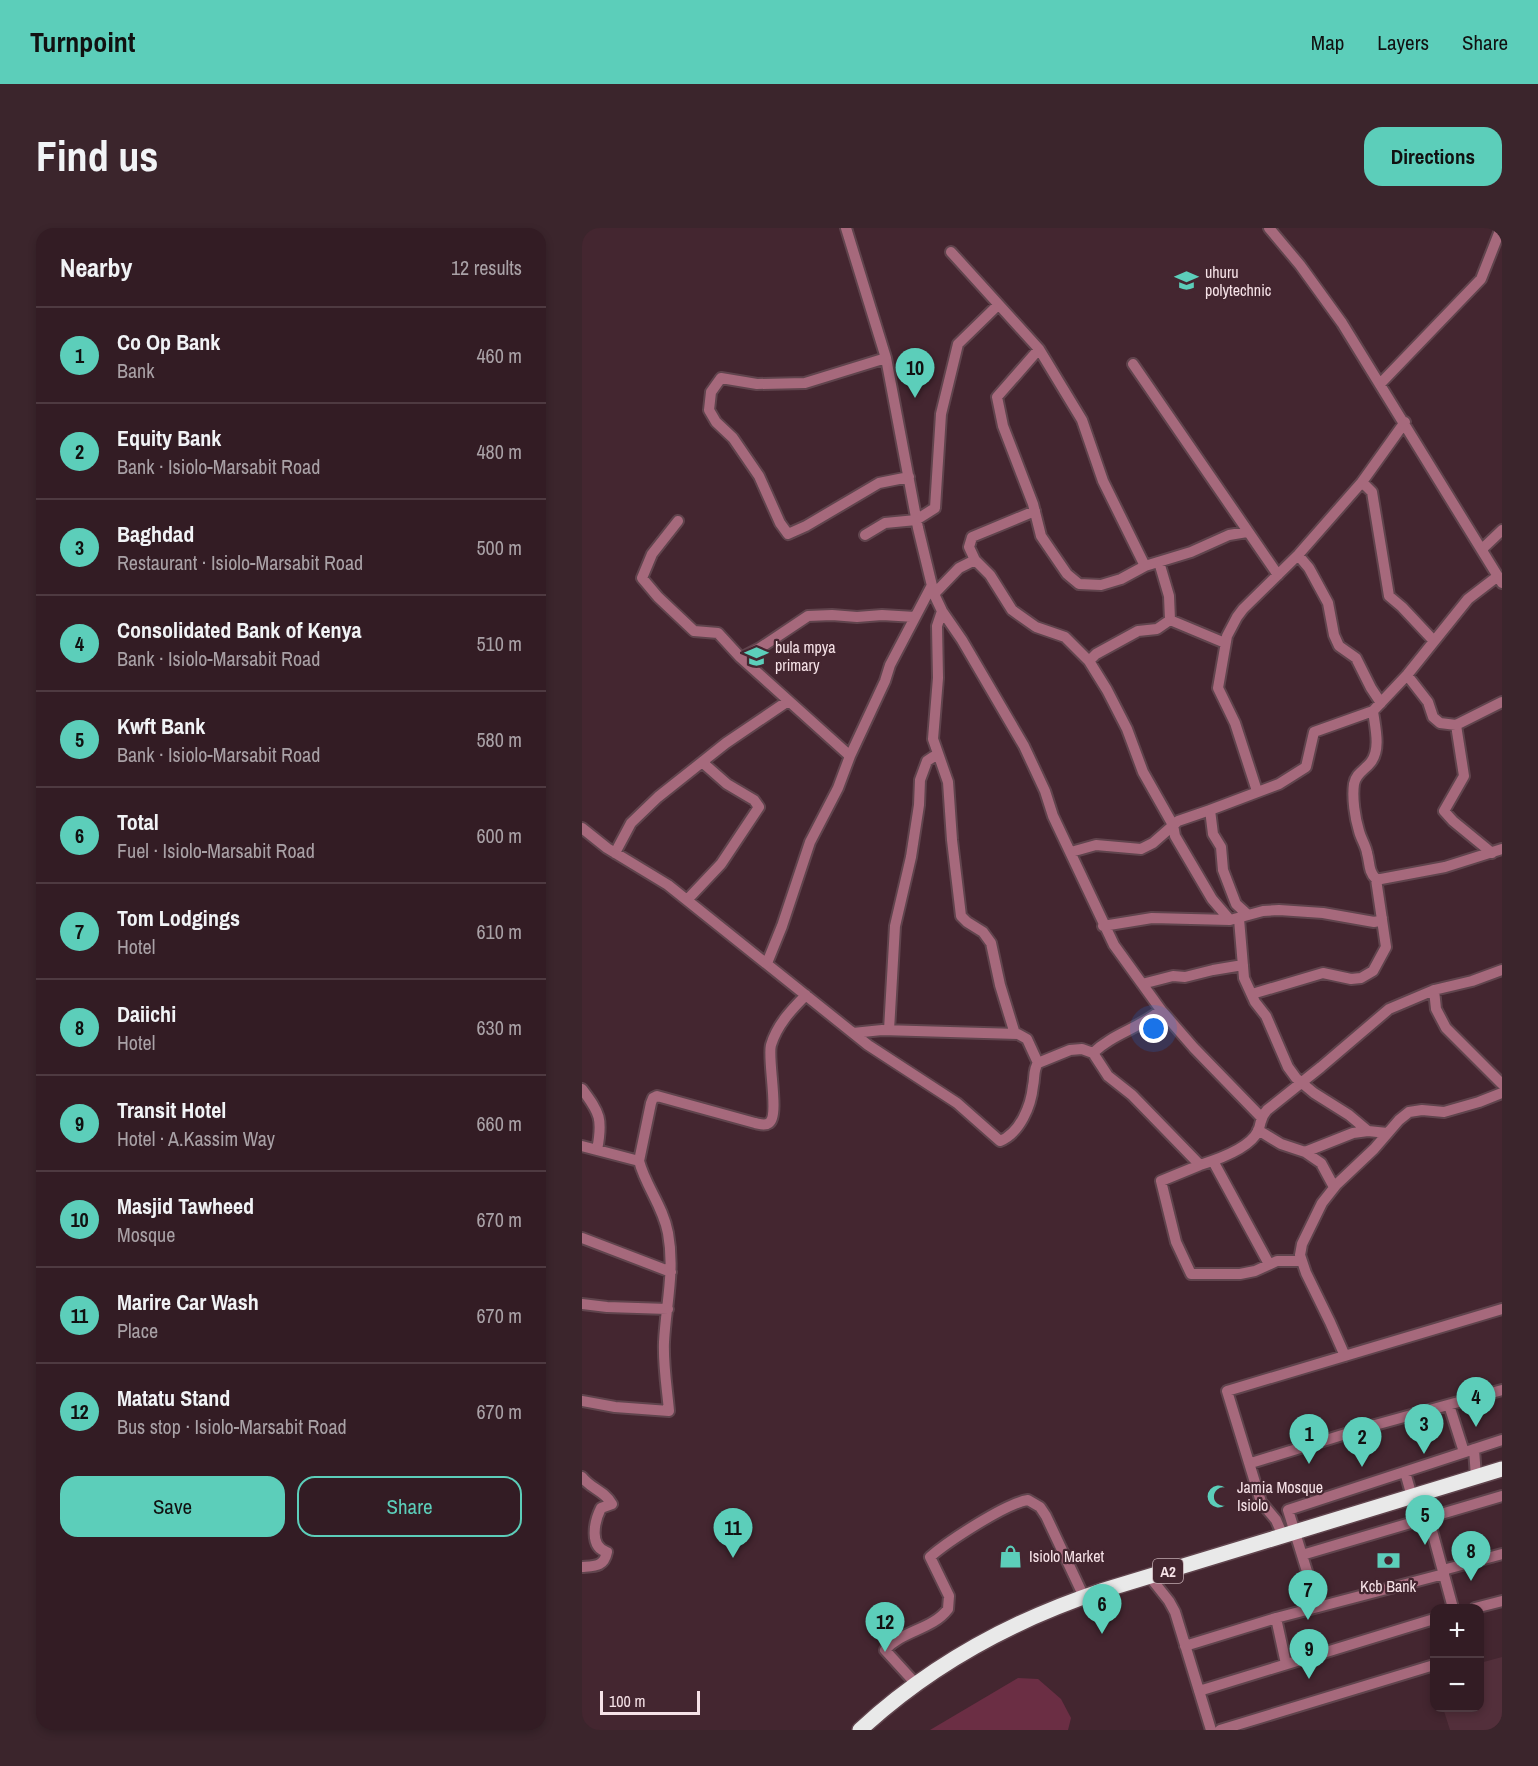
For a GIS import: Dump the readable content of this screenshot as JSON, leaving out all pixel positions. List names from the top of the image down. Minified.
{"streets":{"highway":["A2"]},"places":{"school or university":["uhuru polytechnic","bula mpya primary"],"mosque":["Jamia Mosque Isiolo"],"shop":["Isiolo Market"],"bank":["Kcb Bank"]},"scale_bar":"100 m","page":{"header":"Turnpoint","nav":["Map","Layers","Share"],"buttons":["Directions",["Save","Share"]],"title":"Find us","heading":["Nearby","12 results"],"list":[{"mark":"1","name":"Co Op Bank","note":"Bank","value":"460 m"},{"mark":"2","name":"Equity Bank","note":"Bank · Isiolo-Marsabit Road","value":"480 m"},{"mark":"3","name":"Baghdad","note":"Restaurant · Isiolo-Marsabit Road","value":"500 m"},{"mark":"4","name":"Consolidated Bank of Kenya","note":"Bank · Isiolo-Marsabit Road","value":"510 m"},{"mark":"5","name":"Kwft Bank","note":"Bank · Isiolo-Marsabit Road","value":"580 m"},{"mark":"6","name":"Total","note":"Fuel · Isiolo-Marsabit Road","value":"600 m"},{"mark":"7","name":"Tom Lodgings","note":"Hotel","value":"610 m"},{"mark":"8","name":"Daiichi","note":"Hotel","value":"630 m"},{"mark":"9","name":"Transit Hotel","note":"Hotel · A.Kassim Way","value":"660 m"},{"mark":"10","name":"Masjid Tawheed","note":"Mosque","value":"670 m"},{"mark":"11","name":"Marire Car Wash","note":"Place","value":"670 m"},{"mark":"12","name":"Matatu Stand","note":"Bus stop · Isiolo-Marsabit Road","value":"670 m"}],"pins":["10","4","3","1","2","5","11","8","7","6","12","9"],"map_buttons":["+","−"],"scale":"100 m"}}
